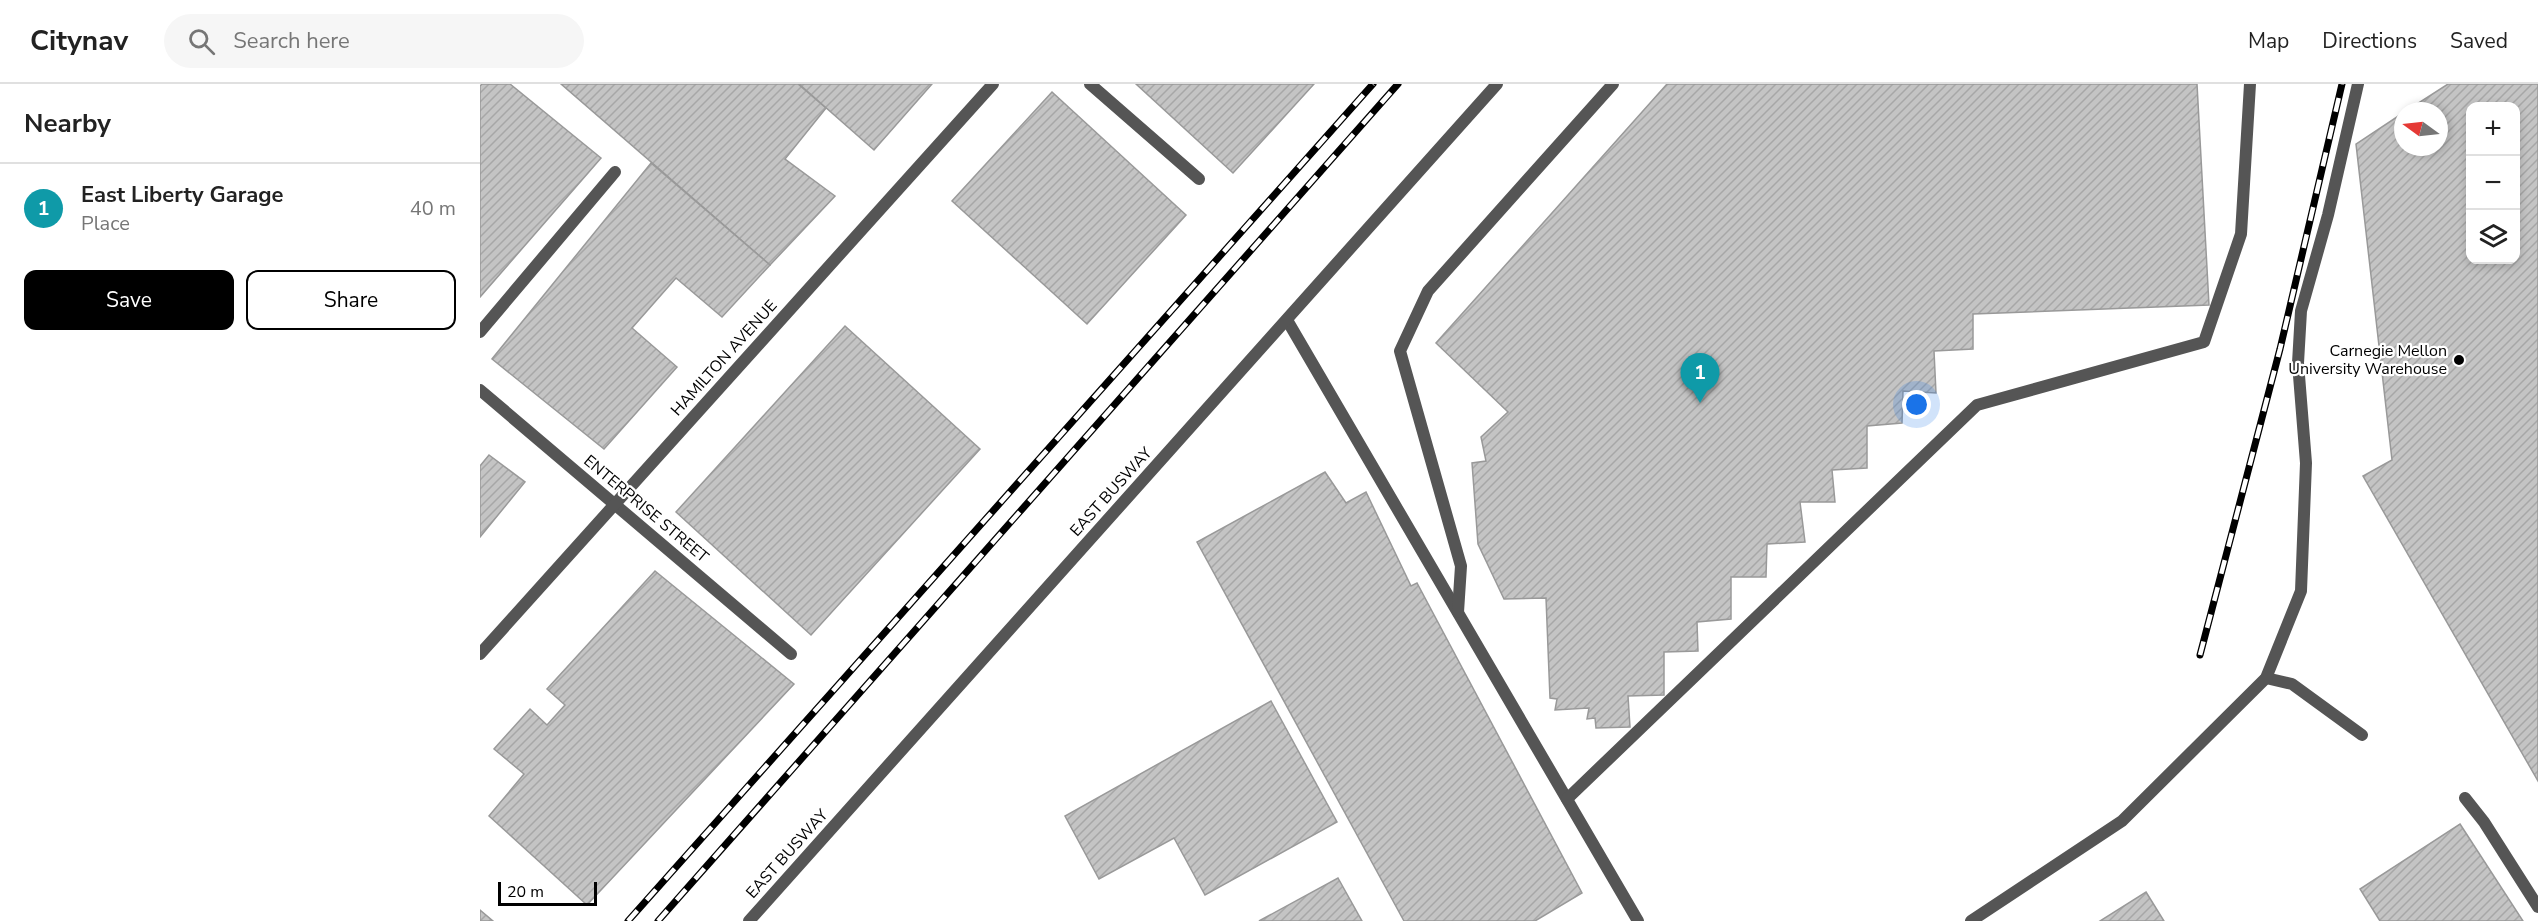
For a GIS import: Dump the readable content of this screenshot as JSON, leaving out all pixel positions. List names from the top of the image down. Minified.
{"streets":{"street":["HAMILTON AVENUE","EAST BUSWAY","ENTERPRISE STREET"]},"crossings":[["HAMILTON AVENUE","ENTERPRISE STREET"]],"places":["Carnegie Mellon University Warehouse"],"scale_bar":"20 m","north":"left","page":{"header":"Citynav","search":"Search here","nav":["Map","Directions","Saved"],"heading":"Nearby","map_buttons":["+","−"],"list":[{"mark":"1","name":"East Liberty Garage","note":"Place","value":"40 m"}],"buttons":["Save","Share"],"pins":"1","scale":"20 m"}}
